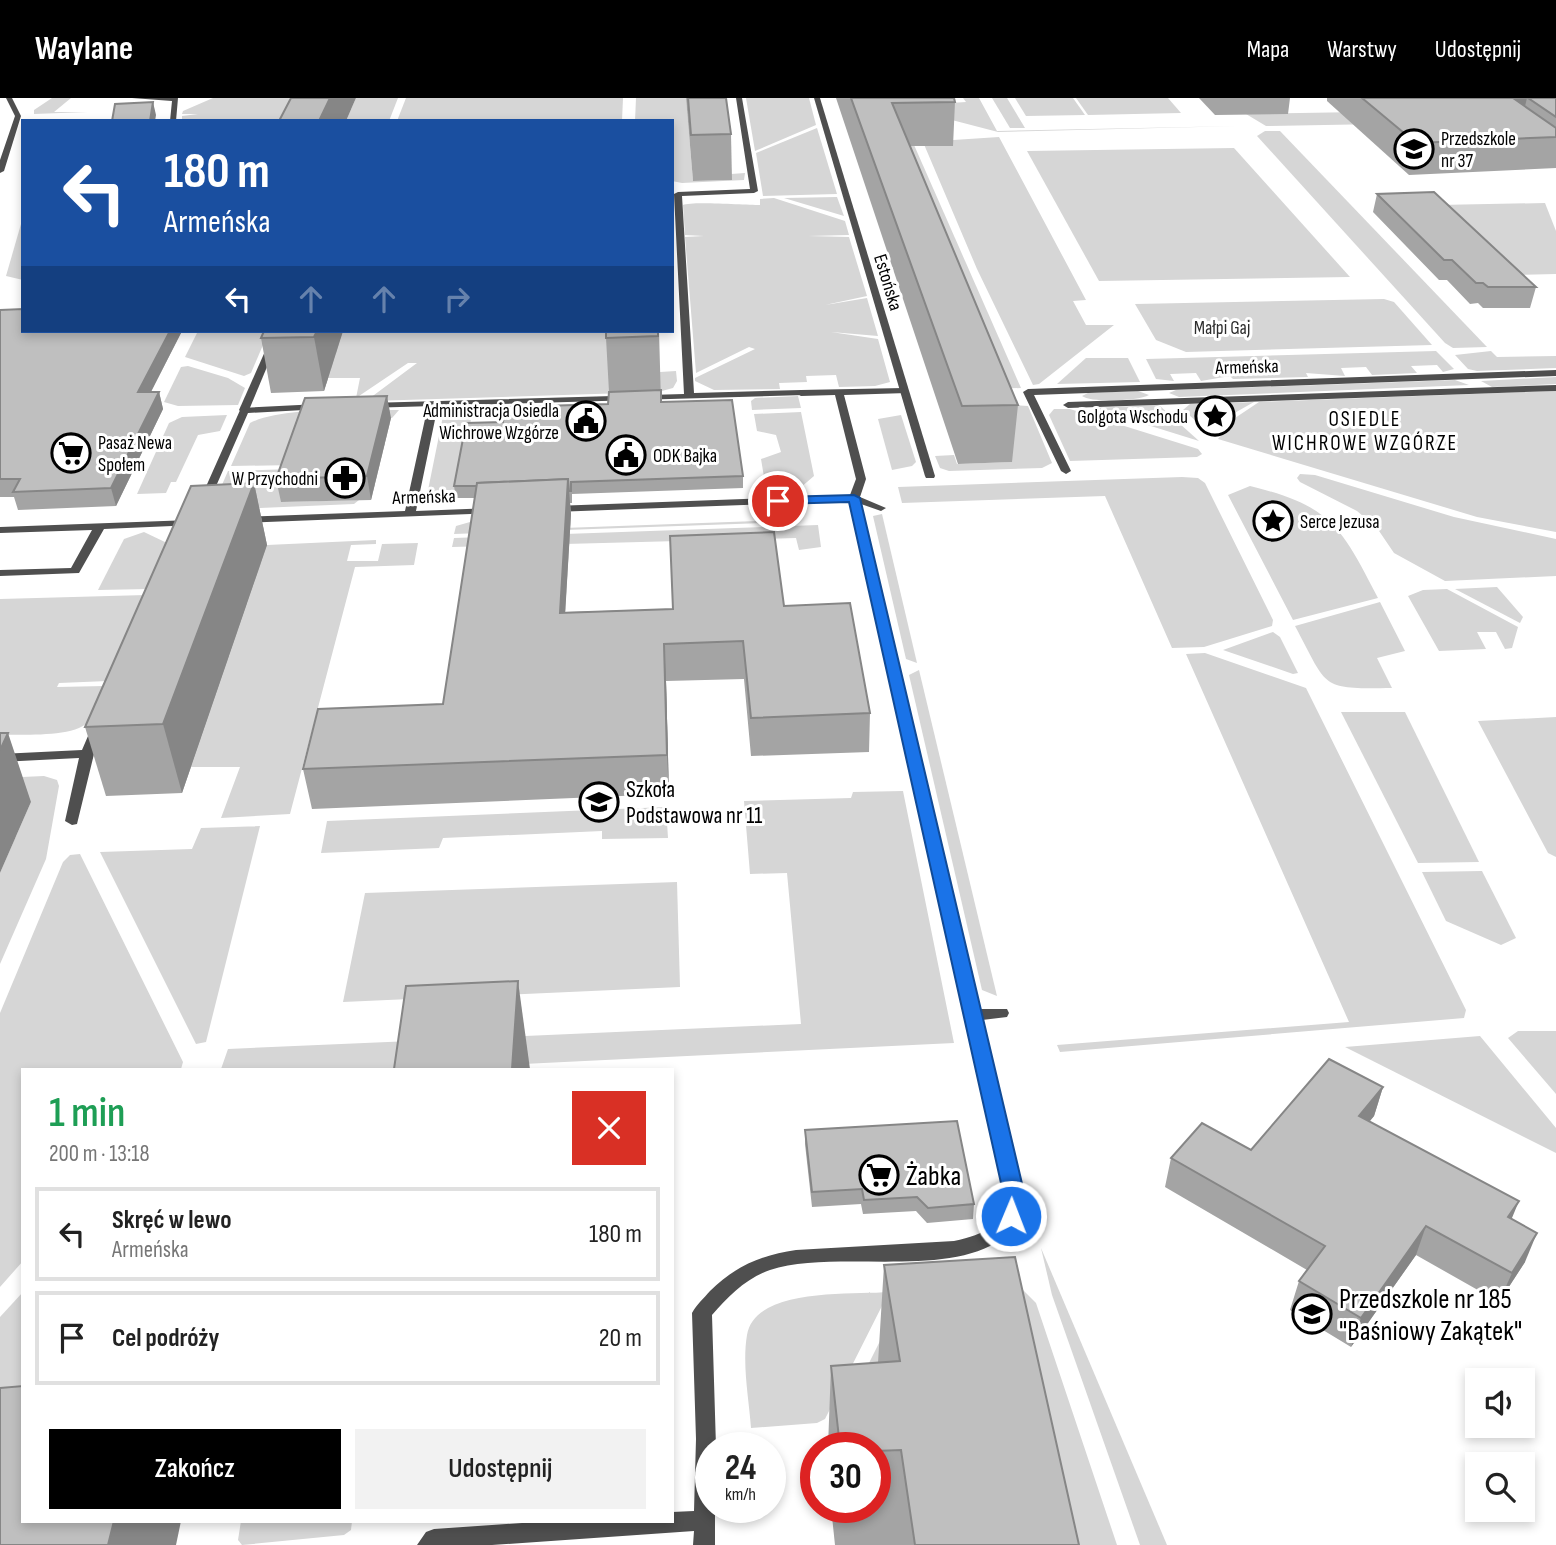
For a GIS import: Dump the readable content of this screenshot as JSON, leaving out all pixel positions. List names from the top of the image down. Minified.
{"streets":{"street":["Estońska","Armeńska"]},"districts":["OSIEDLE WICHROWE WZGÓRZE"],"parks":["Małpi Gaj"],"places":{"school or university":["Przedszkole nr 37","Szkoła Podstawowa nr 11","Przedszkole nr 185 \"Baśniowy Zakątek\""],"place":["Golgota Wschodu","Serce Jezusa"],"public building":["Administracja Osiedla Wichrowe Wzgórze","ODK Bajka"],"supermarket":["Pasaż Newa Społem","Żabka"],"pharmacy":["W Przychodni"]},"page":{"header":"Waylane","nav":["Mapa","Warstwy","Udostępnij"],"turn":["180 m","Armeńska"],"heading":["1 min","200 m · 13:18"],"list":[{"name":"Skręć w lewo","note":"Armeńska","value":"180 m"},{"name":"Cel podróży","value":"20 m"}],"buttons":["Zakończ","Udostępnij"],"speed":"24 km/h","limit":"30"}}
